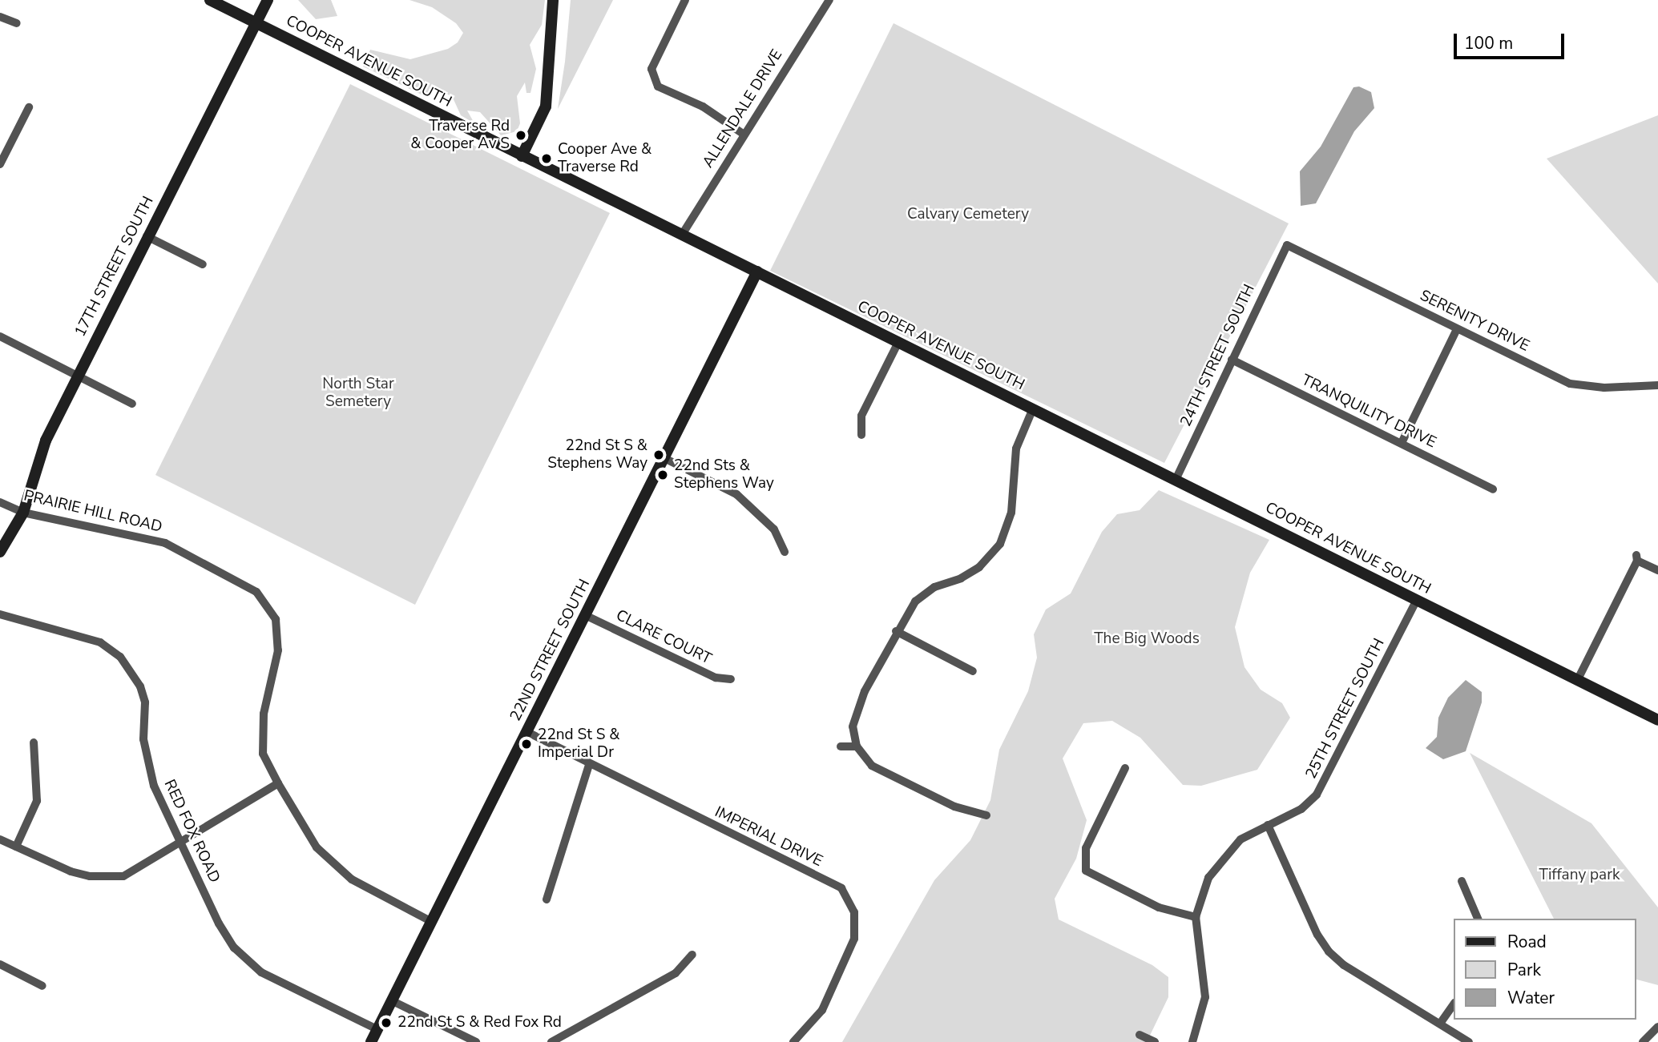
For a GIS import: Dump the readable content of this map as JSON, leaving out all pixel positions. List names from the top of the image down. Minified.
{"streets":{"street":["COOPER AVENUE SOUTH","ALLENDALE DRIVE","17TH STREET SOUTH","SERENITY DRIVE","24TH STREET SOUTH","TRANQUILITY DRIVE","PRAIRIE HILL ROAD","CLARE COURT","22ND STREET SOUTH","25TH STREET SOUTH","RED FOX ROAD","IMPERIAL DRIVE"]},"crossings":[["COOPER AVENUE SOUTH","ALLENDALE DRIVE"],["COOPER AVENUE SOUTH","17TH STREET SOUTH"],["COOPER AVENUE SOUTH","24TH STREET SOUTH"],["COOPER AVENUE SOUTH","22ND STREET SOUTH"],["COOPER AVENUE SOUTH","25TH STREET SOUTH"],["17TH STREET SOUTH","PRAIRIE HILL ROAD"],["SERENITY DRIVE","24TH STREET SOUTH"],["24TH STREET SOUTH","TRANQUILITY DRIVE"],["PRAIRIE HILL ROAD","22ND STREET SOUTH"],["CLARE COURT","22ND STREET SOUTH"],["22ND STREET SOUTH","RED FOX ROAD"],["22ND STREET SOUTH","IMPERIAL DRIVE"]],"parks":["Calvary Cemetery","North Star Semetery","The Big Woods","Tiffany park"],"places":["Traverse Rd & Cooper Av S","Cooper Ave & Traverse Rd","22nd St S & Stephens Way","22nd Sts & Stephens Way","22nd St S & Imperial Dr","22nd St S & Red Fox Rd"],"legend":["Road","Park","Water"],"scale_bar":"100 m"}
